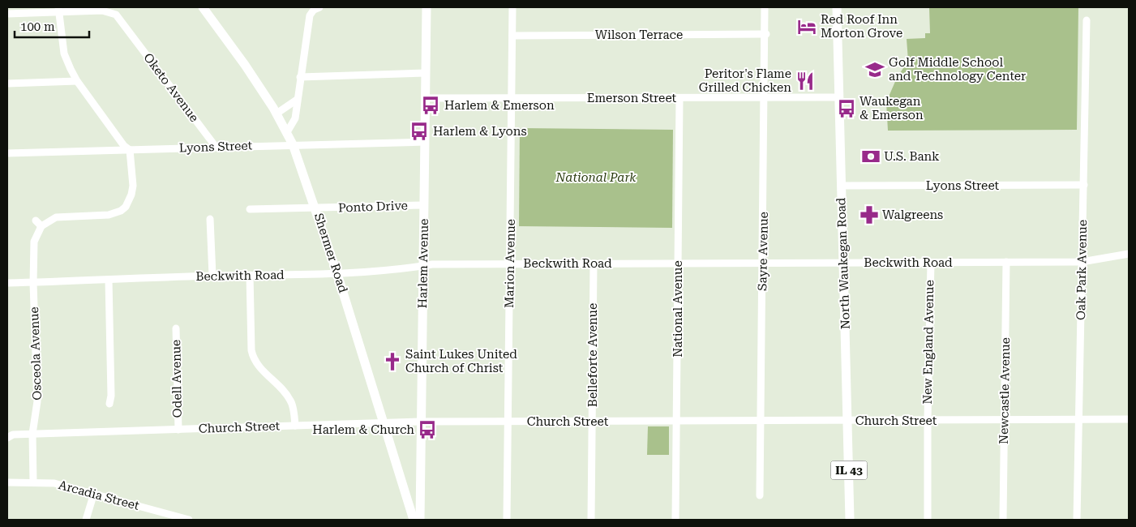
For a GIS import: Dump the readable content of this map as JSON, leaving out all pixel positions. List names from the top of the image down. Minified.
{"streets":{"main road":["Shermer Road","Harlem Avenue","North Waukegan Road","IL 43"],"street":["Wilson Terrace","Oketo Avenue","Emerson Street","Lyons Street","Ponto Drive","Sayre Avenue","Beckwith Road","Marion Avenue","Oak Park Avenue","National Avenue","New England Avenue","Osceola Avenue","Belleforte Avenue","Odell Avenue","Newcastle Avenue","Church Street","Arcadia Street"]},"crossings":[["Wilson Terrace","Sayre Avenue"],["Wilson Terrace","Marion Avenue"],["Oketo Avenue","Lyons Street"],["Emerson Street","Sayre Avenue"],["Emerson Street","Harlem Avenue"],["Emerson Street","Marion Avenue"],["Emerson Street","North Waukegan Road"],["Emerson Street","National Avenue"],["Lyons Street","Shermer Road"],["Lyons Street","Harlem Avenue"],["Lyons Street","North Waukegan Road"],["Lyons Street","Oak Park Avenue"],["Ponto Drive","Shermer Road"],["Ponto Drive","Harlem Avenue"],["Sayre Avenue","Beckwith Road"],["Sayre Avenue","Church Street"],["Shermer Road","Beckwith Road"],["Shermer Road","Church Street"],["Beckwith Road","Harlem Avenue"],["Beckwith Road","Marion Avenue"],["Beckwith Road","North Waukegan Road"],["Beckwith Road","Oak Park Avenue"],["Beckwith Road","National Avenue"],["Beckwith Road","New England Avenue"],["Beckwith Road","Osceola Avenue"],["Beckwith Road","Belleforte Avenue"],["Beckwith Road","Newcastle Avenue"],["Harlem Avenue","Church Street"],["Marion Avenue","Church Street"],["North Waukegan Road","Church Street"],["Oak Park Avenue","Church Street"],["National Avenue","Church Street"],["New England Avenue","Church Street"],["Osceola Avenue","Church Street"],["Osceola Avenue","Arcadia Street"],["Belleforte Avenue","Church Street"],["Odell Avenue","Church Street"],["Newcastle Avenue","Church Street"]],"parks":["National Park"],"places":{"hotel":["Red Roof Inn Morton Grove"],"school or university":["Golf Middle School and Technology Center"],"restaurant":["Peritor's Flame Grilled Chicken"],"bus stop":["Harlem & Emerson","Waukegan & Emerson","Harlem & Lyons","Harlem & Church"],"bank":["U.S. Bank"],"pharmacy":["Walgreens"],"church":["Saint Lukes United Church of Christ"]},"scale_bar":"100 m"}
